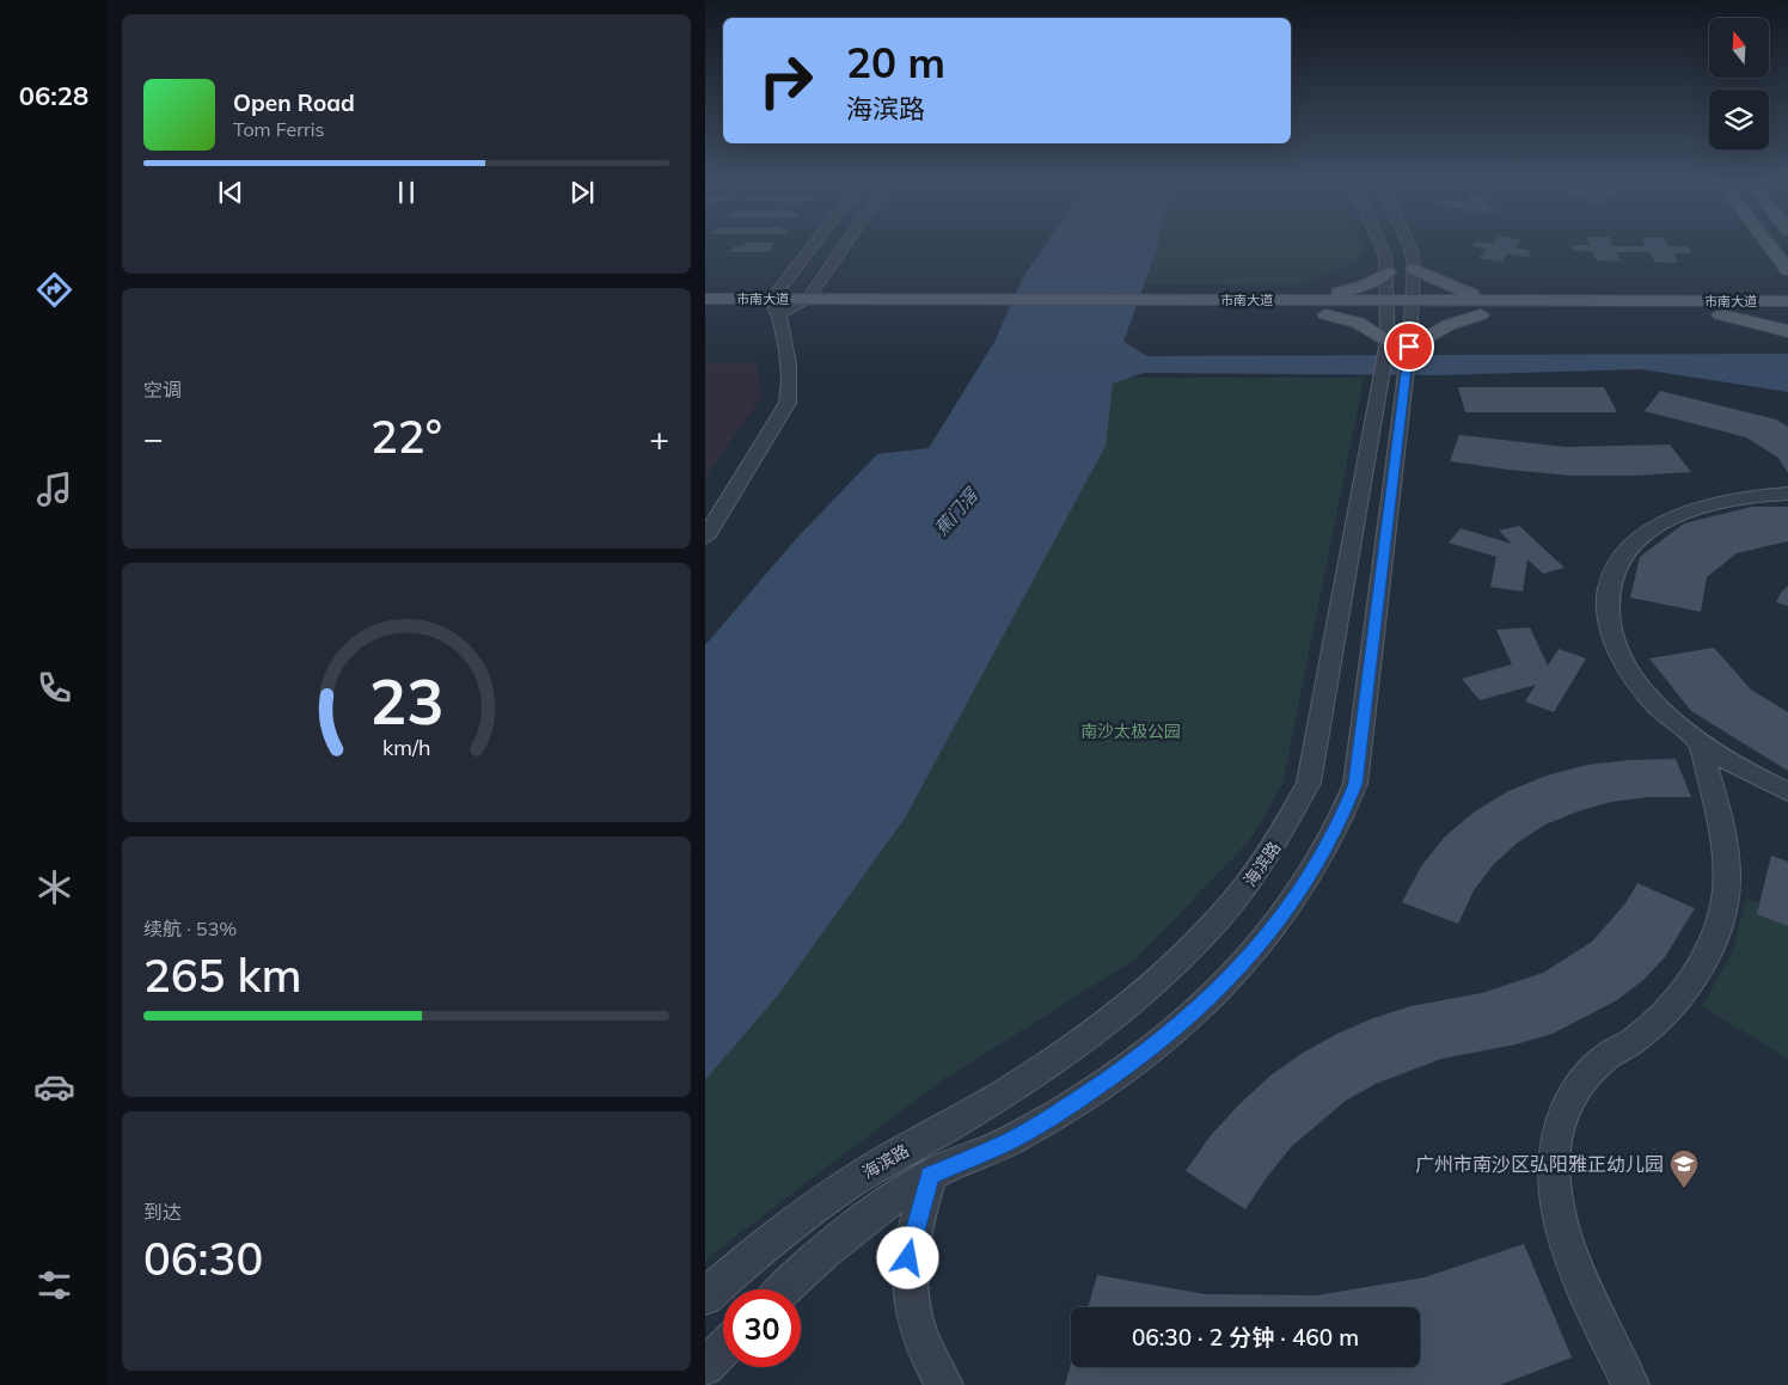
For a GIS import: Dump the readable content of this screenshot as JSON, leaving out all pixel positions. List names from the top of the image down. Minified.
{"streets":{"main road":["市南大道"],"street":["海滨路"]},"crossings":[["市南大道","海滨路"]],"water":["蕉门滘"],"parks":["南沙太极公园"],"places":{"school or university":["广州市南沙区弘阳雅正幼儿园"]},"north":"top","page":{"tabs":"06:28","turn":["20 m","海滨路"],"song":["Open Road","Tom Ferris"],"tile":["空调",["续航 · 53%","265 km"],["到达","06:30"]],"heat":["−","22°","+"],"limit":"30","trip":"06:30 · 2 分钟 · 460 m","gauge":["23","km/h"]}}
